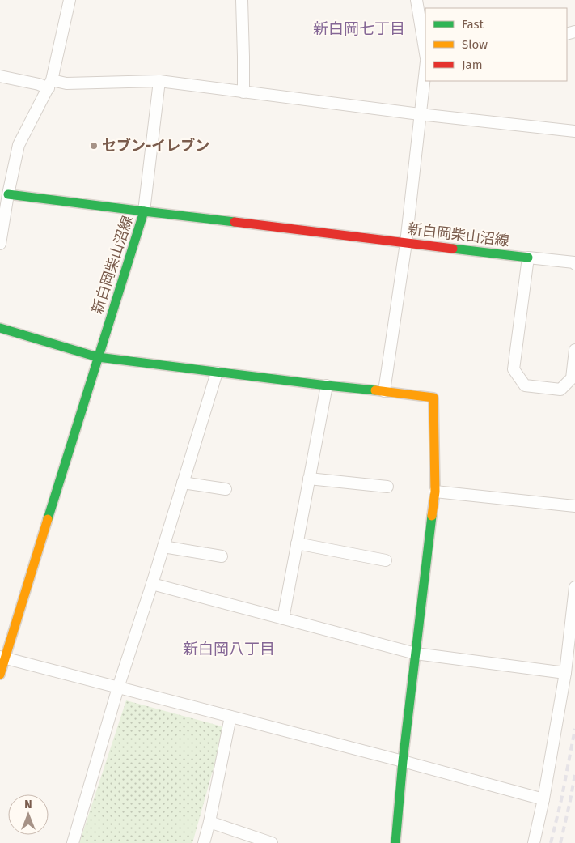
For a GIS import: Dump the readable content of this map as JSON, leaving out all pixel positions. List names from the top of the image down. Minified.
{"streets":{"street":["新白岡柴山沼線"]},"districts":["新白岡七丁目","新白岡八丁目"],"places":["セブン-イレブン"],"legend":["Fast","Slow","Jam"],"north":"top"}
